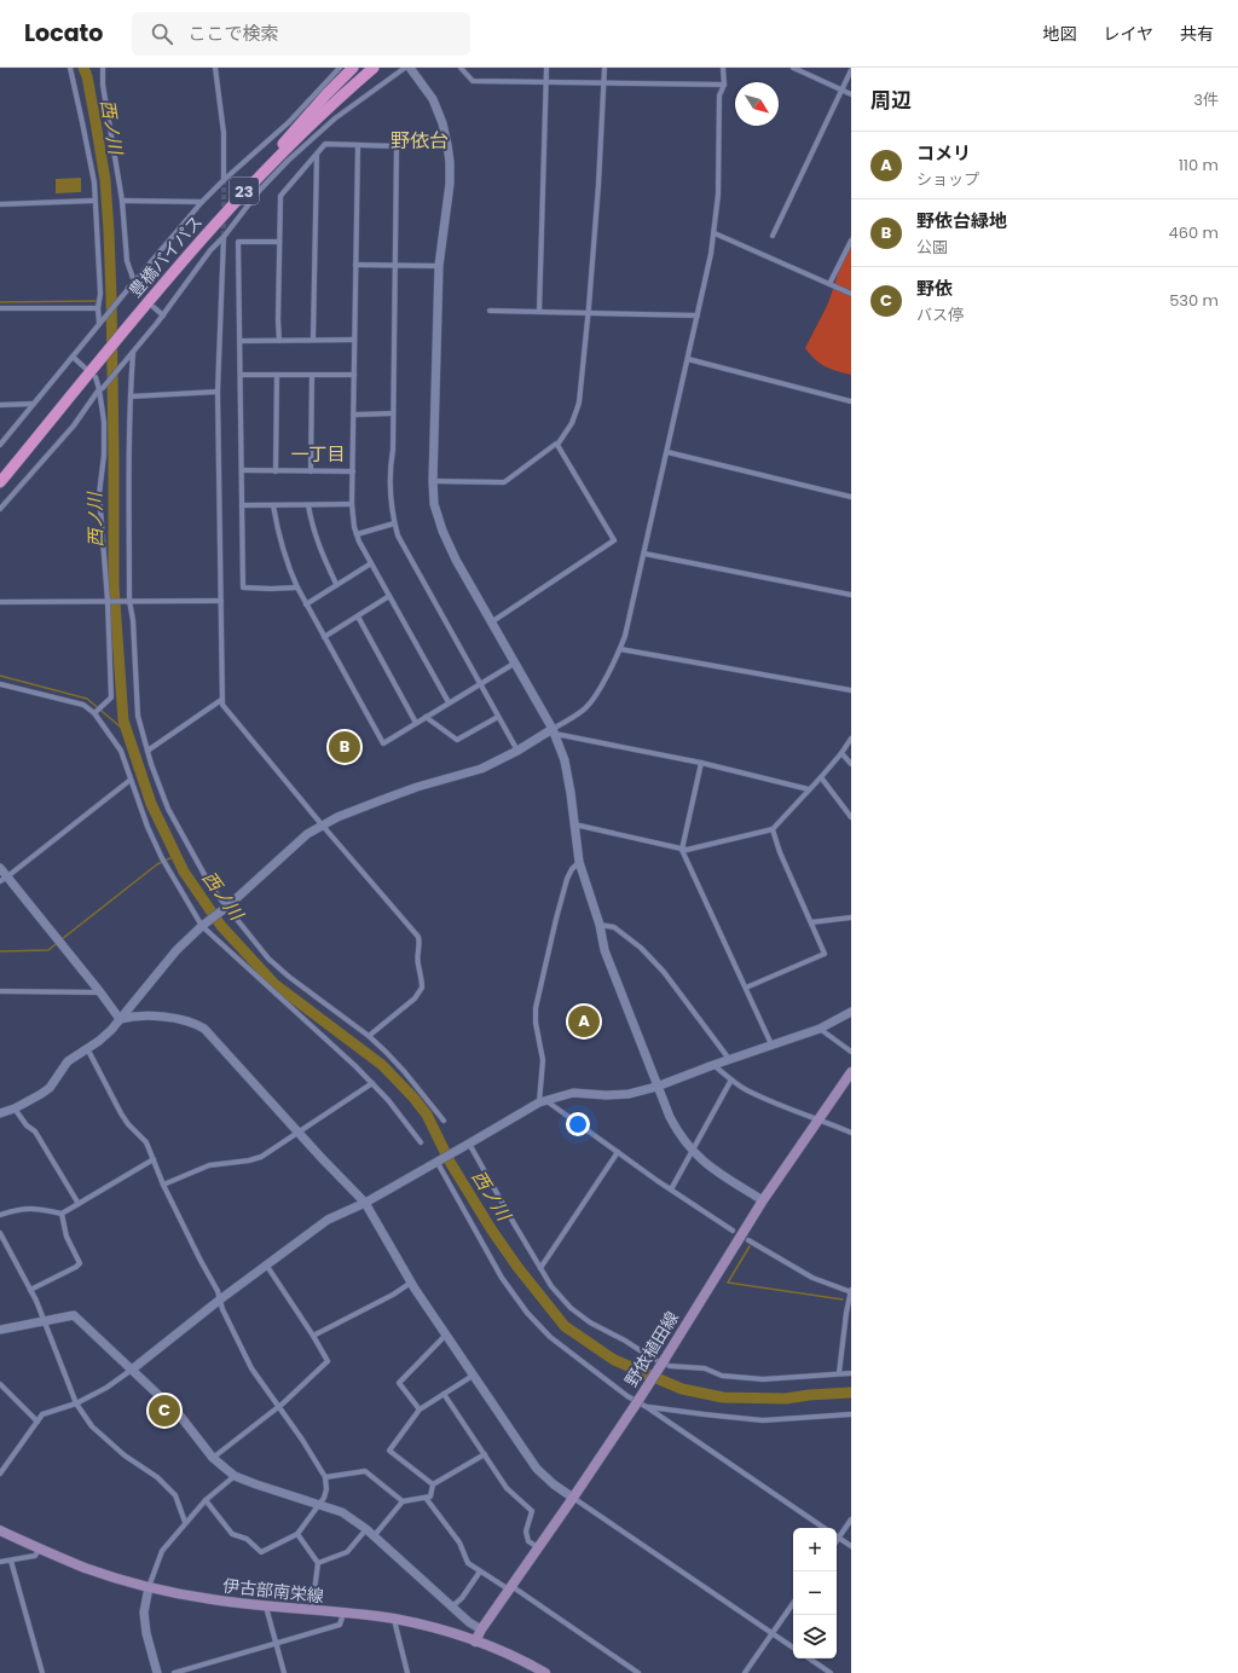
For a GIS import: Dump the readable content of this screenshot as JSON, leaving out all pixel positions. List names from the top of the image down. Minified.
{"streets":{"highway":["23","豊橋バイパス"],"main road":["野依植田線","伊古部南栄線"]},"crossings":[["23","豊橋バイパス"],["野依植田線","伊古部南栄線"]],"districts":["野依台","一丁目"],"water":["西ノ川"],"north":"bottom right","page":{"header":"Locato","search":"ここで検索","nav":["地図","レイヤ","共有"],"heading":["周辺","3件"],"list":[{"mark":"A","name":"コメリ","note":"ショップ","value":"110 m"},{"mark":"B","name":"野依台緑地","note":"公園","value":"460 m"},{"mark":"C","name":"野依","note":"バス停","value":"530 m"}],"pins":["B","A","C"],"map_buttons":["+","−"]}}
